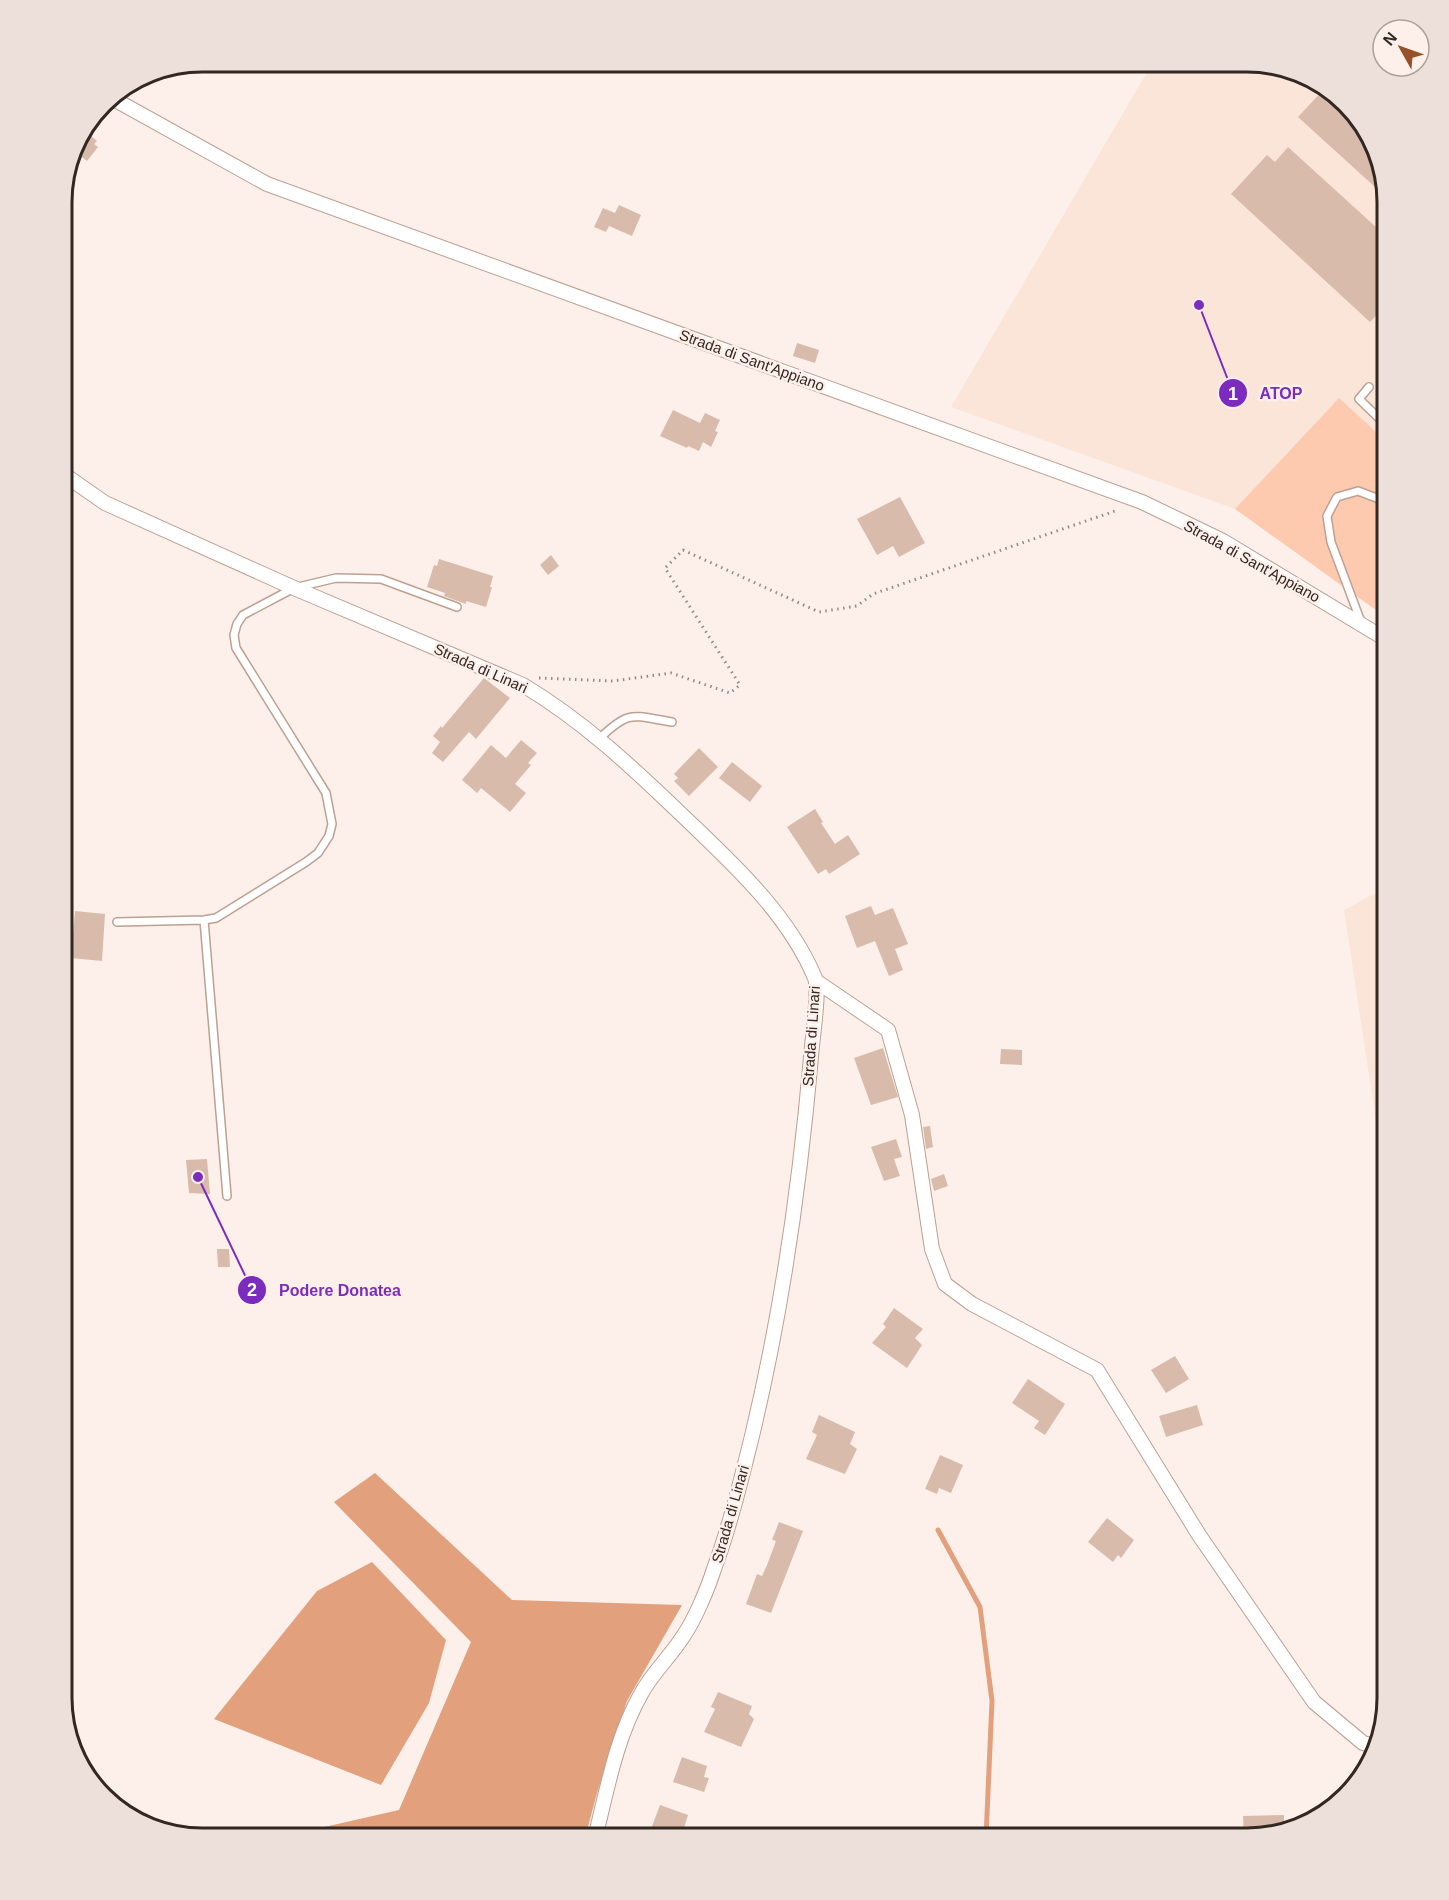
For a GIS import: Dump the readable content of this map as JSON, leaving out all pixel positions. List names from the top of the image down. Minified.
{"streets":{"street":["Strada di Sant'Appiano","Strada di Linari"]},"places":["ATOP","Podere Donatea"],"north":"top left"}
